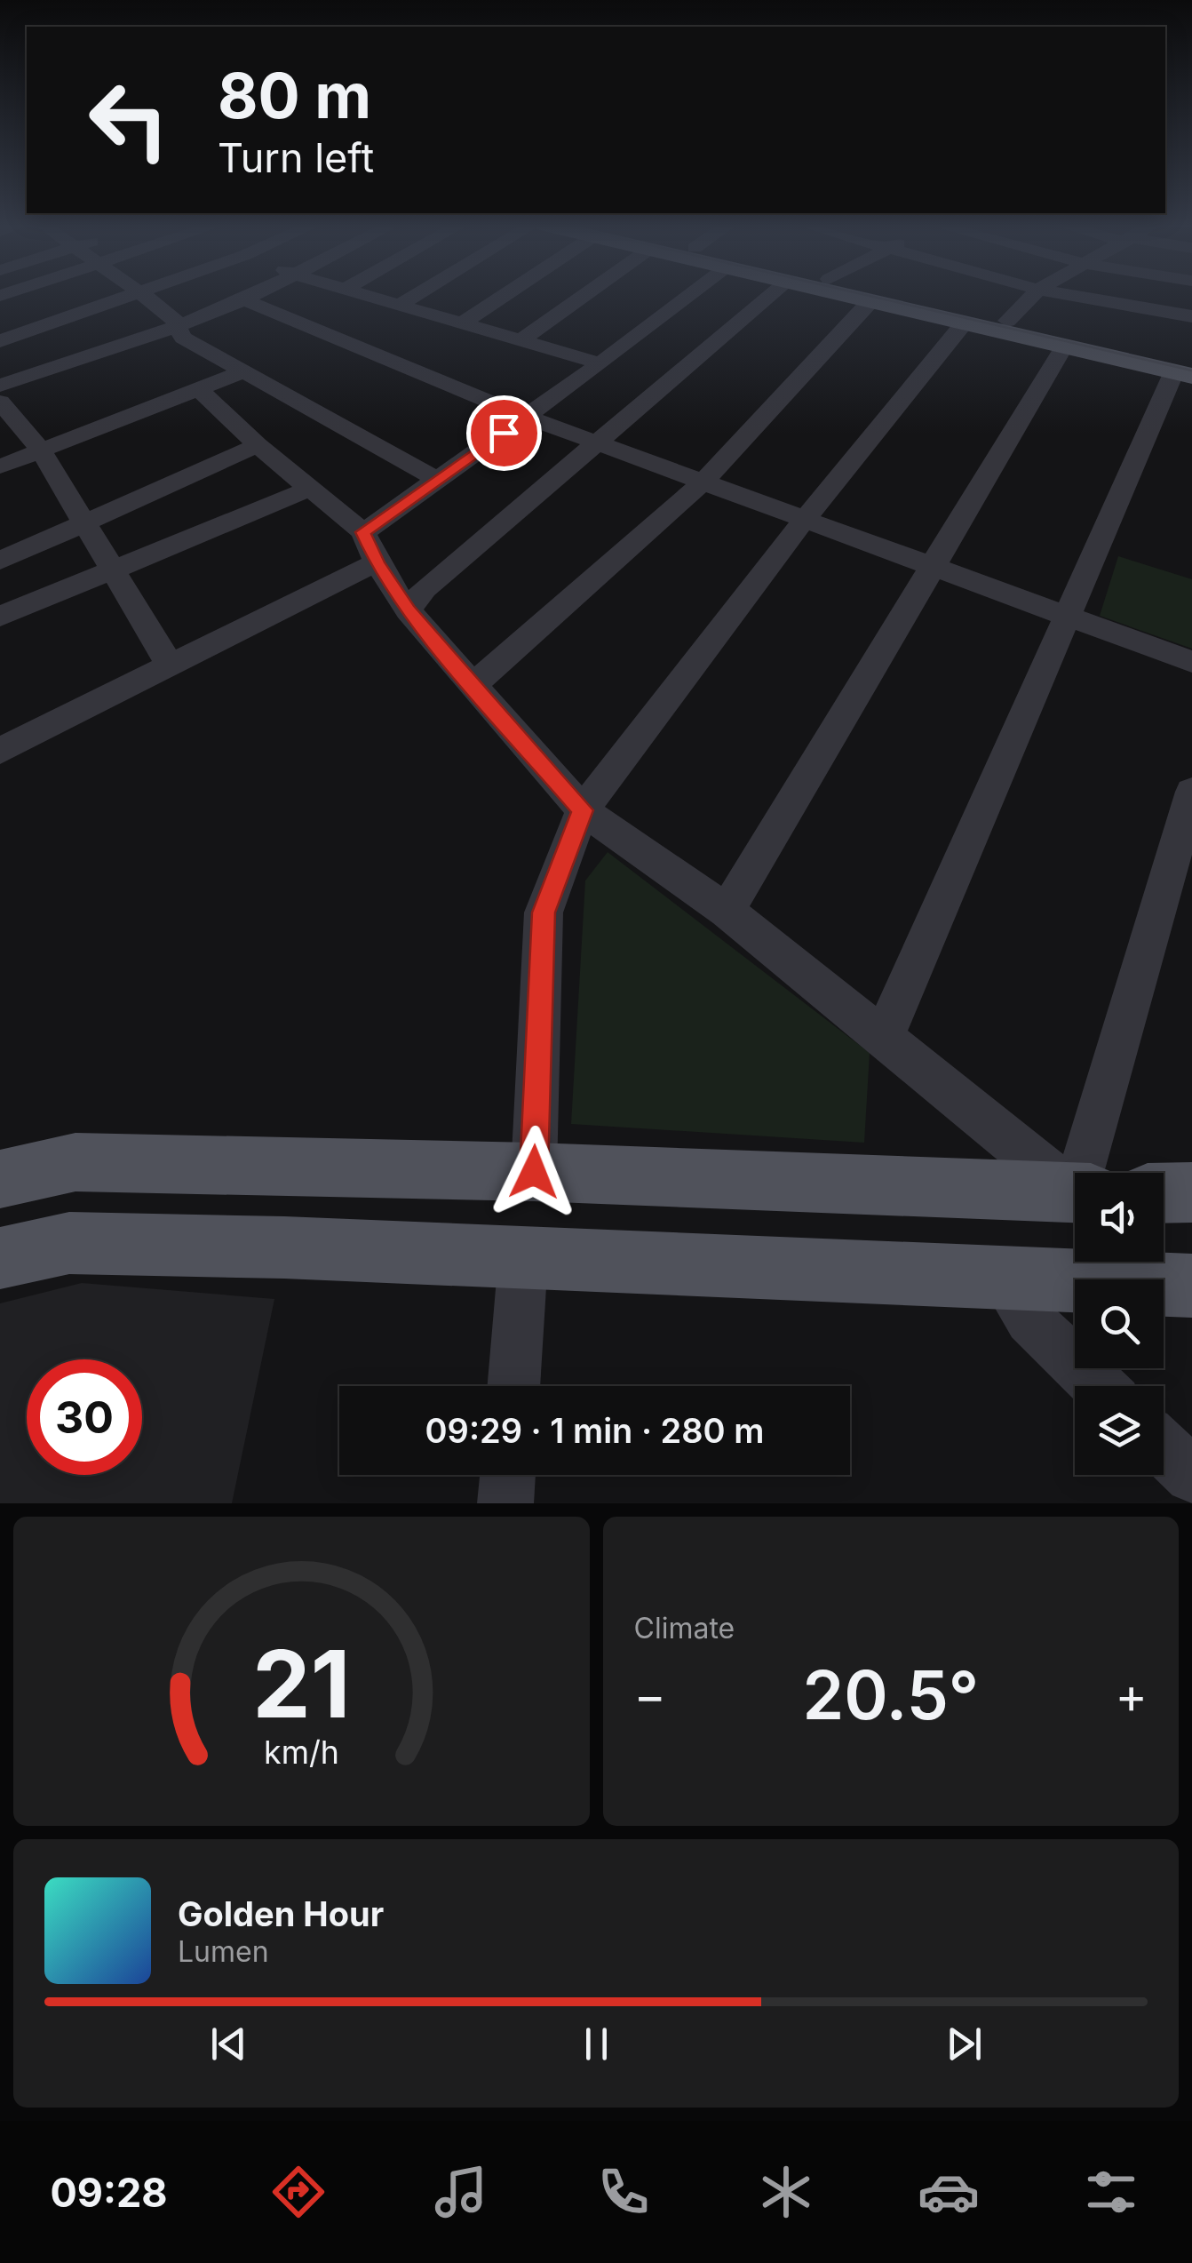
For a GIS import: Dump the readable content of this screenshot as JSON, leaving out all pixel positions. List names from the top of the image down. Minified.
{"page":{"turn":["80 m","Turn left"],"limit":"30","trip":"09:29 · 1 min · 280 m","tile":"Climate","heat":["−","20.5°","+"],"song":["Golden Hour","Lumen"],"tabs":"09:28","gauge":["21","km/h"]}}
